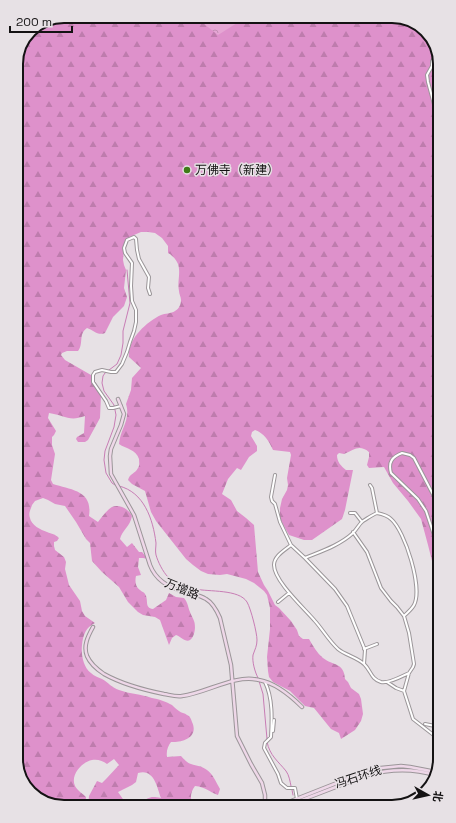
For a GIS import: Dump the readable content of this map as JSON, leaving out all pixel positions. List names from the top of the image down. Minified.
{"streets":{"street":["万增路","冯石环线"]},"places":["万佛寺（新建）"],"scale_bar":"200 m","north":"right"}
